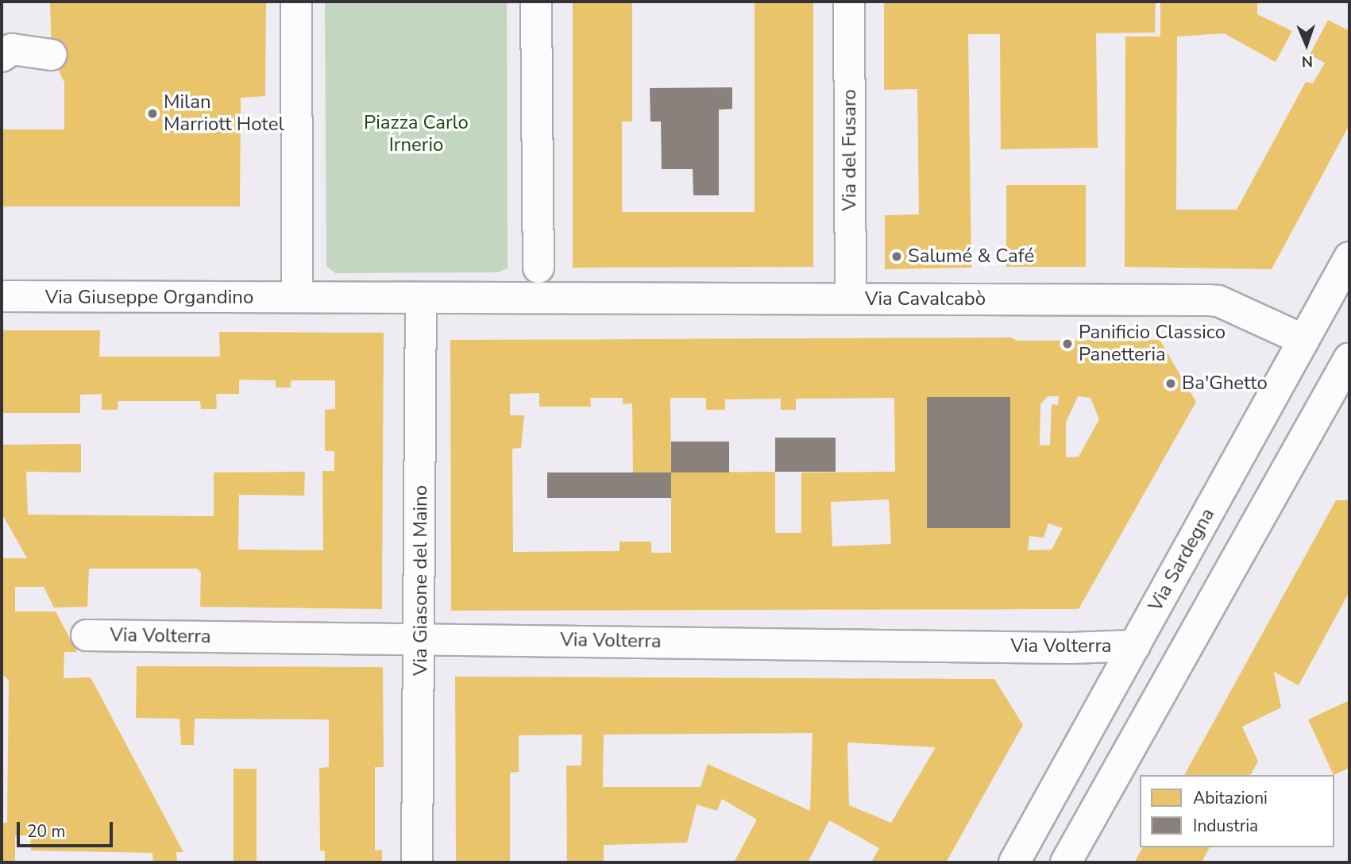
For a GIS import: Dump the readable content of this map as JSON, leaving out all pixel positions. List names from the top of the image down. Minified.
{"streets":{"street":["Via del Fusaro","Via Giuseppe Organdino","Via Cavalcabò","Via Sardegna","Via Giasone del Maino","Via Volterra"]},"crossings":[["Via del Fusaro","Via Cavalcabò"],["Via Cavalcabò","Via Sardegna"],["Via Cavalcabò","Via Giasone del Maino"],["Via Sardegna","Via Volterra"],["Via Giasone del Maino","Via Volterra"]],"parks":["Piazza Carlo Irnerio"],"places":["Milan Marriott Hotel","Salumé & Café","Panificio Classico Panetteria","Ba'Ghetto"],"legend":["Abitazioni","Industria"],"scale_bar":"20 m","north":"bottom"}
